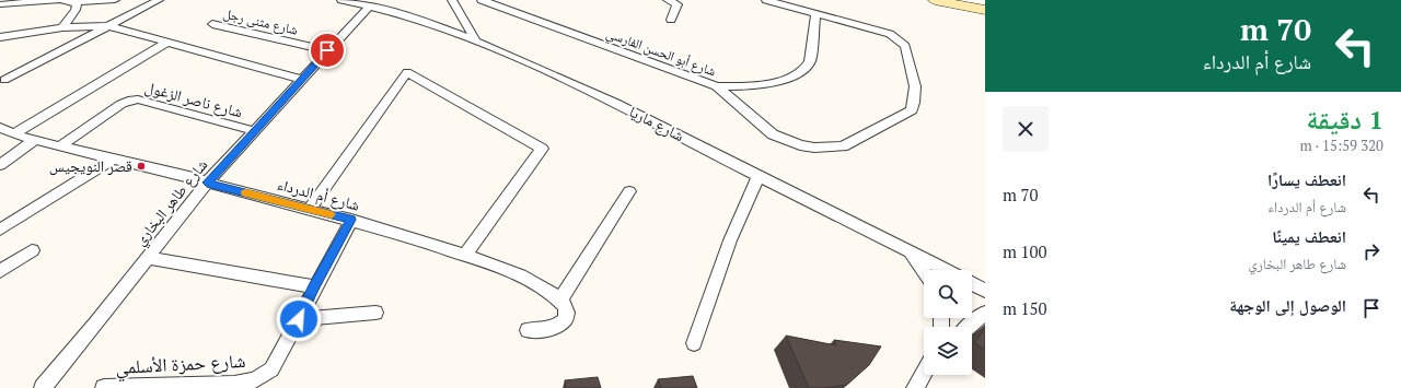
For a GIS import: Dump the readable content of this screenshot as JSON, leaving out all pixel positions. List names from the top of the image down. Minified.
{"streets":{"street":["شارع مثنى رجل","شارع أبو الحسن الفارسي","شارع ناصر الزغول","شارع ماريا","شارع أم الدرداء","شارع طاهر البخاري","شارع حمزة الأسلمي"]},"crossings":[["شارع مثنى رجل","شارع طاهر البخاري"],["شارع ناصر الزغول","شارع أم الدرداء"],["شارع ناصر الزغول","شارع طاهر البخاري"],["شارع ماريا","شارع طاهر البخاري"],["شارع أم الدرداء","شارع طاهر البخاري"],["شارع أم الدرداء","شارع حمزة الأسلمي"]],"places":["قصر النويجيس"],"page":{"turn":["70 m","شارع أم الدرداء"],"heading":["1 دقيقة","320 m · 15:59"],"list":[{"name":"انعطف يسارًا","note":"شارع أم الدرداء","value":"70 m"},{"name":"انعطف يمينًا","note":"شارع طاهر البخاري","value":"100 m"},{"name":"الوصول إلى الوجهة","value":"150 m"}]}}
